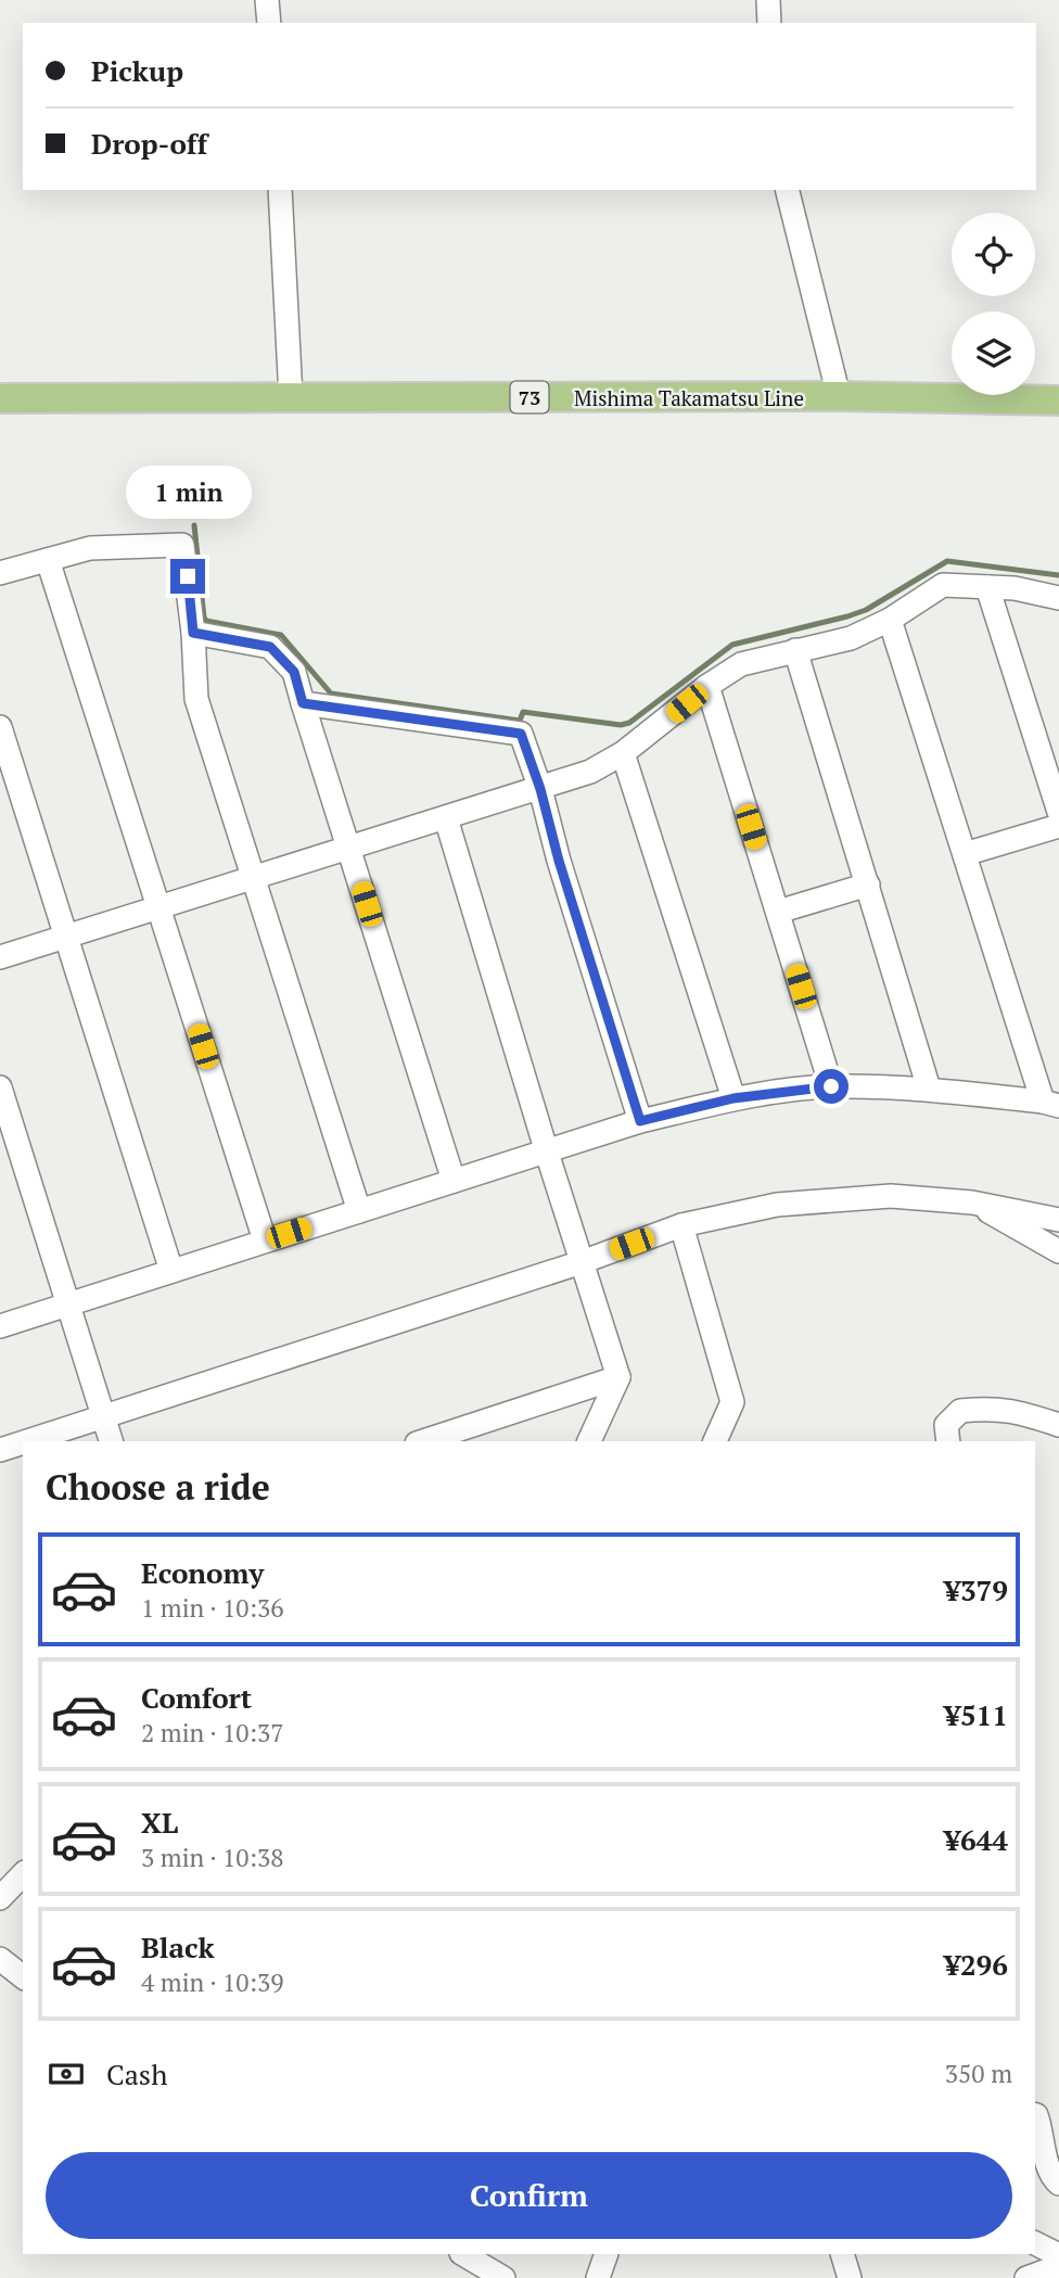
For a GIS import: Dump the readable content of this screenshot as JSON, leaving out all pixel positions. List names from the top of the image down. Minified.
{"streets":{"main road":["73","Mishima Takamatsu Line"]},"page":{"banner":["Pickup","Drop-off"],"bubble":"1 min","heading":"Choose a ride","list":[{"name":"Economy","note":"1 min · 10:36","value":"¥379"},{"name":"Comfort","note":"2 min · 10:37","value":"¥511"},{"name":"XL","note":"3 min · 10:38","value":"¥644"},{"name":"Black","note":"4 min · 10:39","value":"¥296"}],"pay":["Cash","350 m"],"buttons":"Confirm"}}
